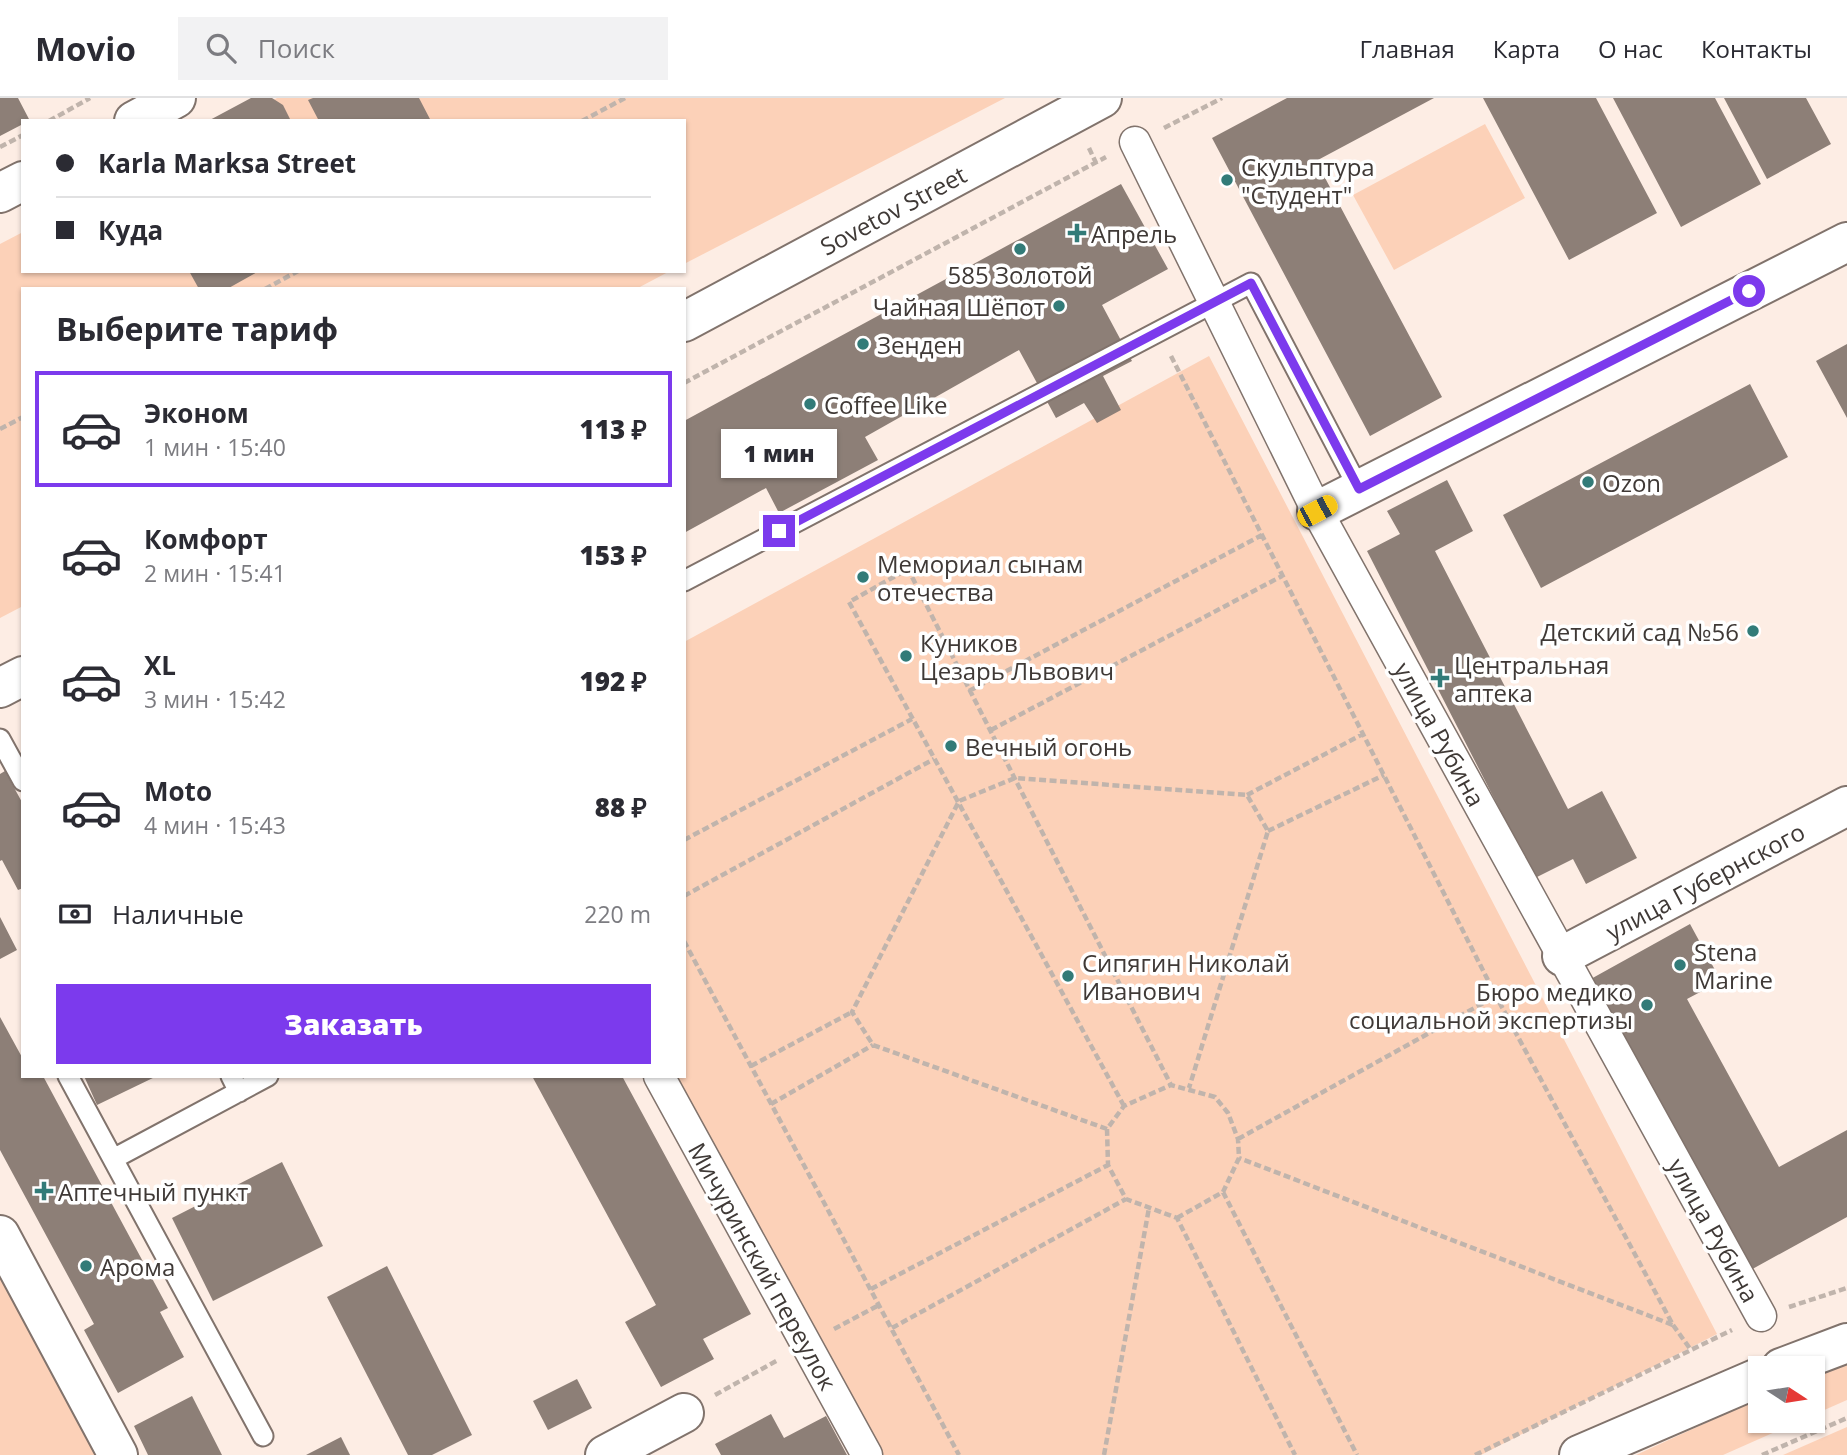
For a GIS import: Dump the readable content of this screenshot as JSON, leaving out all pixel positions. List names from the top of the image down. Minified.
{"streets":{"street":["Sovetov Street","улица Рубина","улица Губернского","Мичуринский переулок"]},"crossings":[["улица Рубина","улица Губернского"]],"places":{"other":["Скульптура \"Студент\"","585 Золотой","Чайная Шёпот","Зенден","Coffee Like","Ozon","Мемориал сынам отечества","Детский сад №56","Куников Цезарь Львович","Вечный огонь","Stena Marine","Сипягин Николай Иванович","Бюро медико социальной экспертизы","Арома"],"health":["Апрель","Центральная аптека","Аптечный пункт"]},"north":"right","page":{"header":"Movio","search":"Поиск","nav":["Главная","Карта","О нас","Контакты"],"banner":["Karla Marksa Street","Куда"],"heading":"Выберите тариф","list":[{"name":"Эконом","note":"1 мин · 15:40","value":"113 ₽"},{"name":"Комфорт","note":"2 мин · 15:41","value":"153 ₽"},{"name":"XL","note":"3 мин · 15:42","value":"192 ₽"},{"name":"Moto","note":"4 мин · 15:43","value":"88 ₽"}],"bubble":"1 мин","pay":["Наличные","220 m"],"buttons":"Заказать"}}
